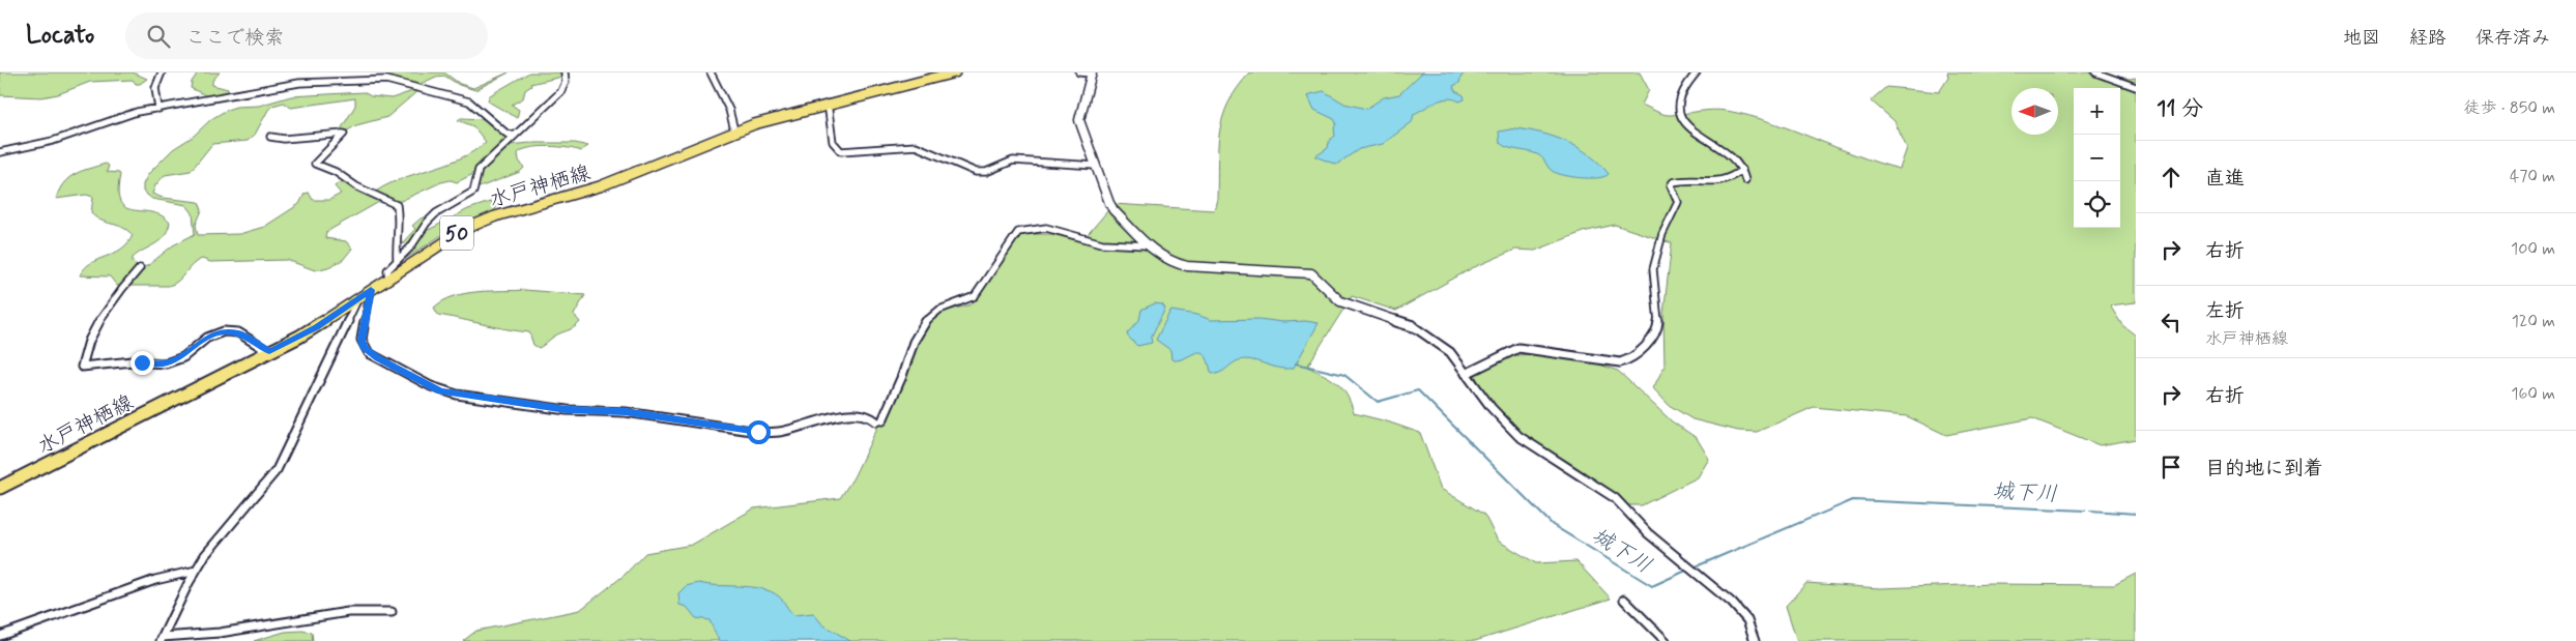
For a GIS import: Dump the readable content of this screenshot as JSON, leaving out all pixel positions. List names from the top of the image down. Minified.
{"streets":{"main road":["水戸神栖線","50"]},"water":["城下川"],"north":"left","page":{"header":"Locato","search":"ここで検索","nav":["地図","経路","保存済み"],"heading":["11 分","徒歩 · 850 m"],"map_buttons":["+","−"],"list":[["直進","470 m"],["右折","100 m"],["左折","水戸神栖線","120 m"],["右折","160 m"],"目的地に到着"]}}
